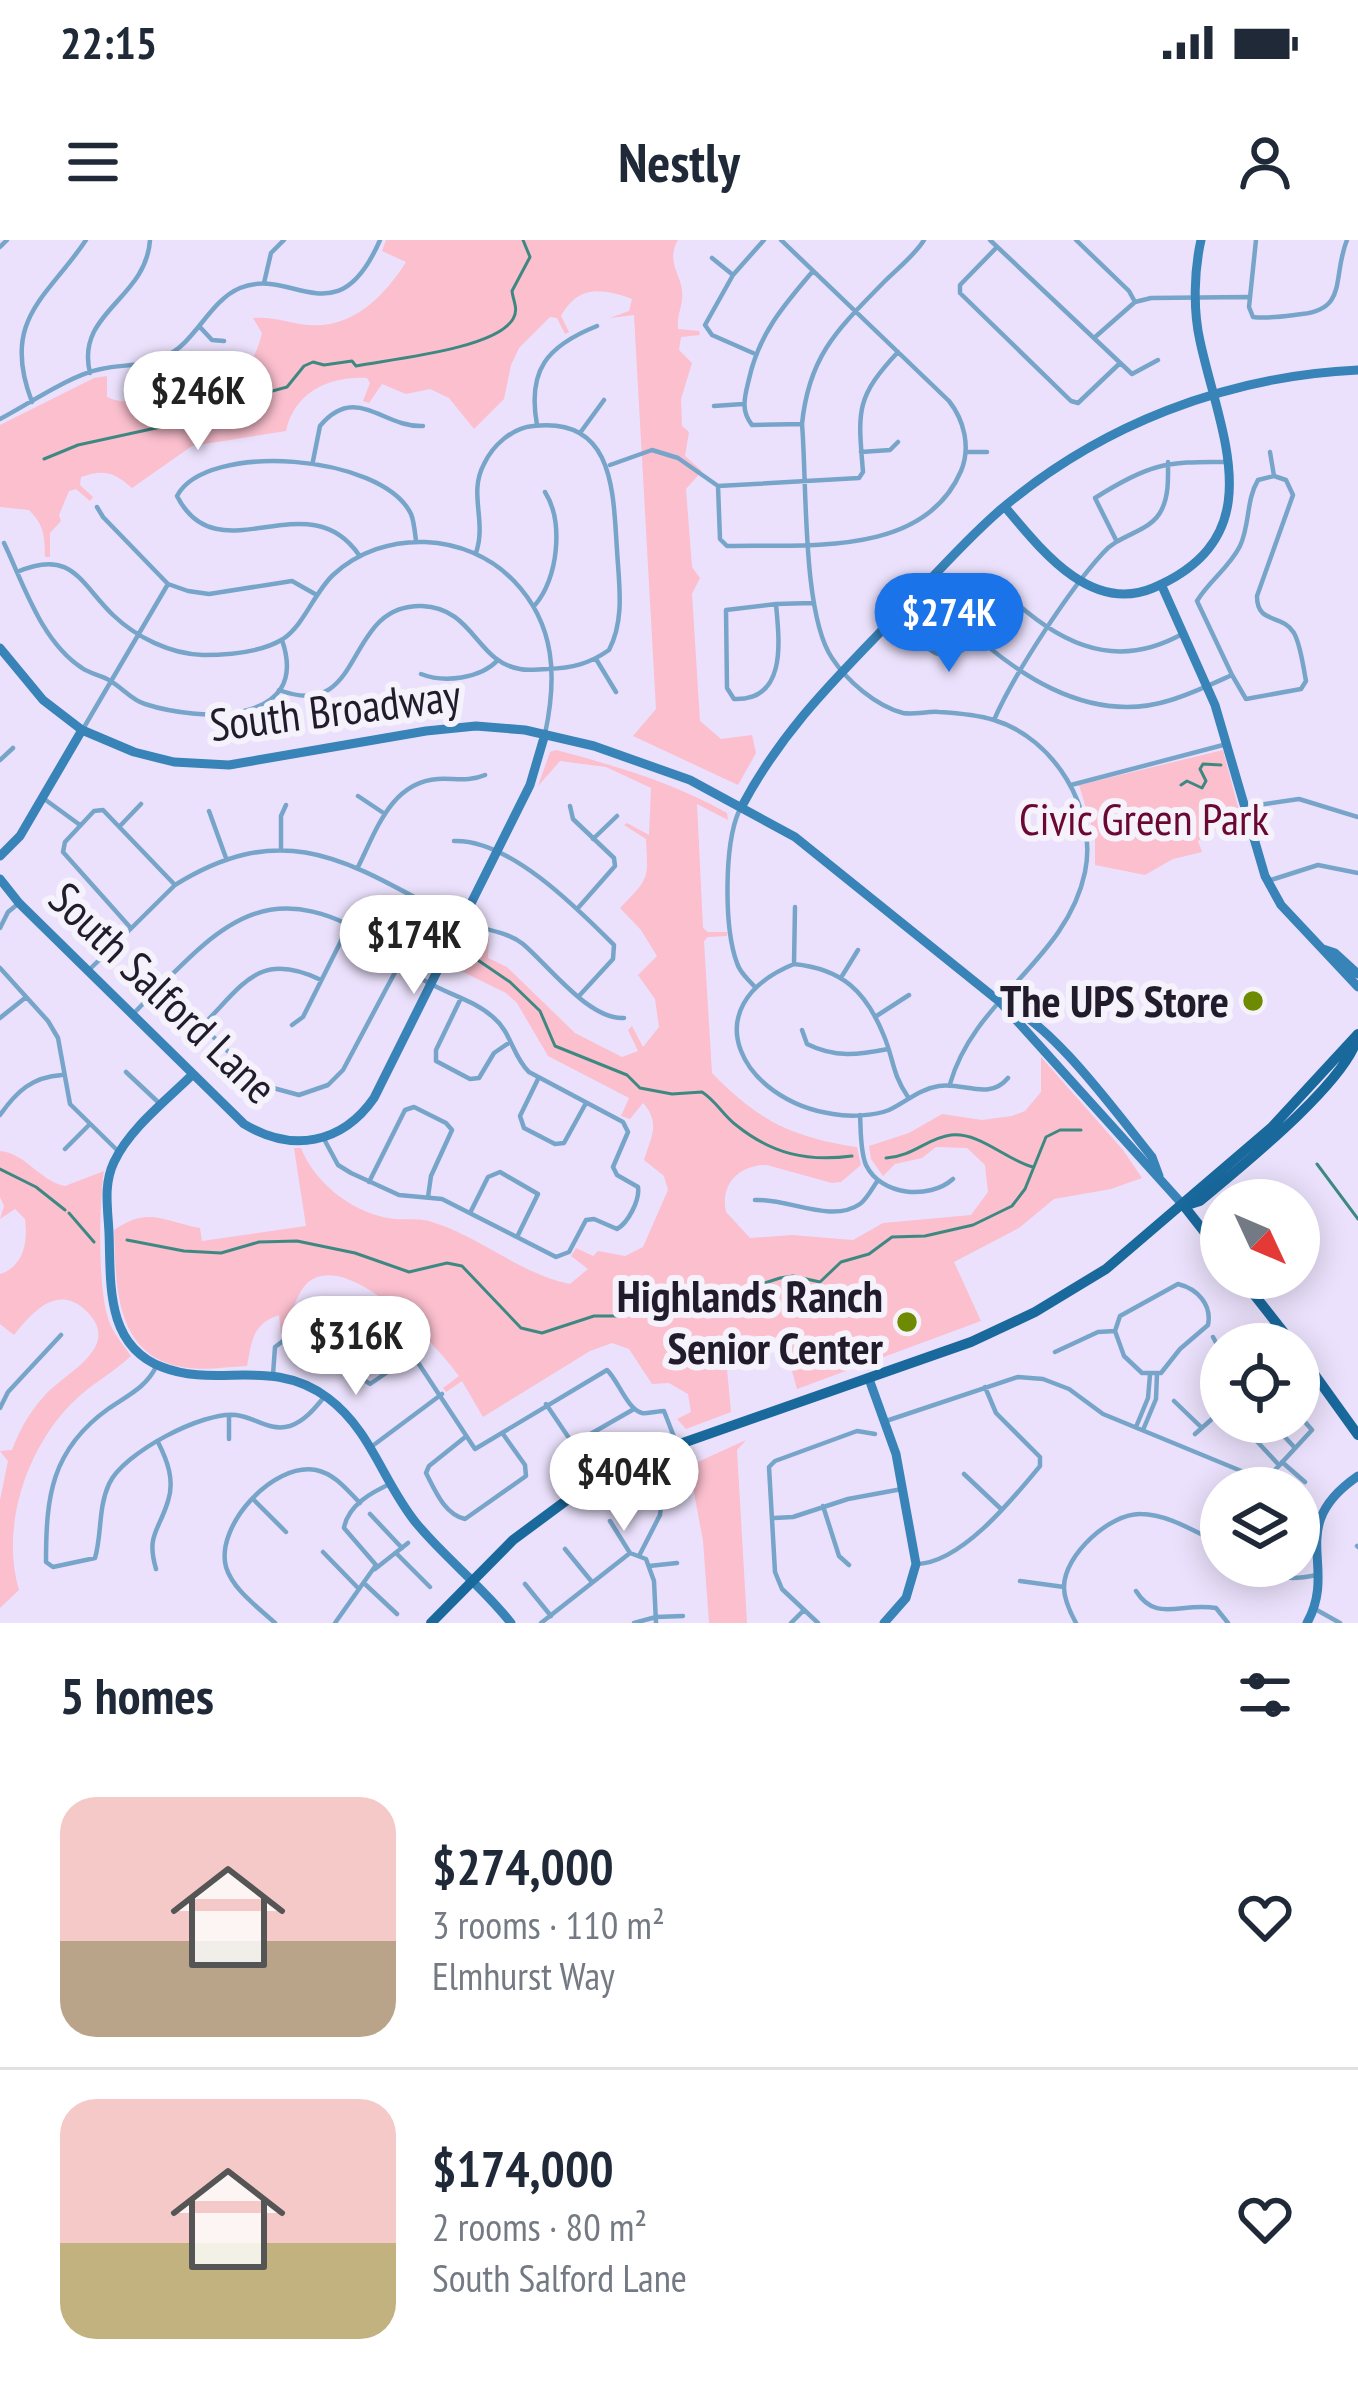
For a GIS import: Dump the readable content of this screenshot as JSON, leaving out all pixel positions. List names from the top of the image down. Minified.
{"streets":{"main road":["South Broadway"],"street":["South Salford Lane"]},"parks":["Civic Green Park"],"places":["The UPS Store","Highlands Ranch Senior Center"],"north":"bottom right","page":{"status":"22:15","header":"Nestly","price":["$246K","$274K","$174K","$316K","$404K"],"heading":"5 homes","list":[{"name":"$274,000","note":"3 rooms · 110 m² · Elmhurst Way"},{"name":"$174,000","note":"2 rooms · 80 m² · South Salford Lane"}]}}
